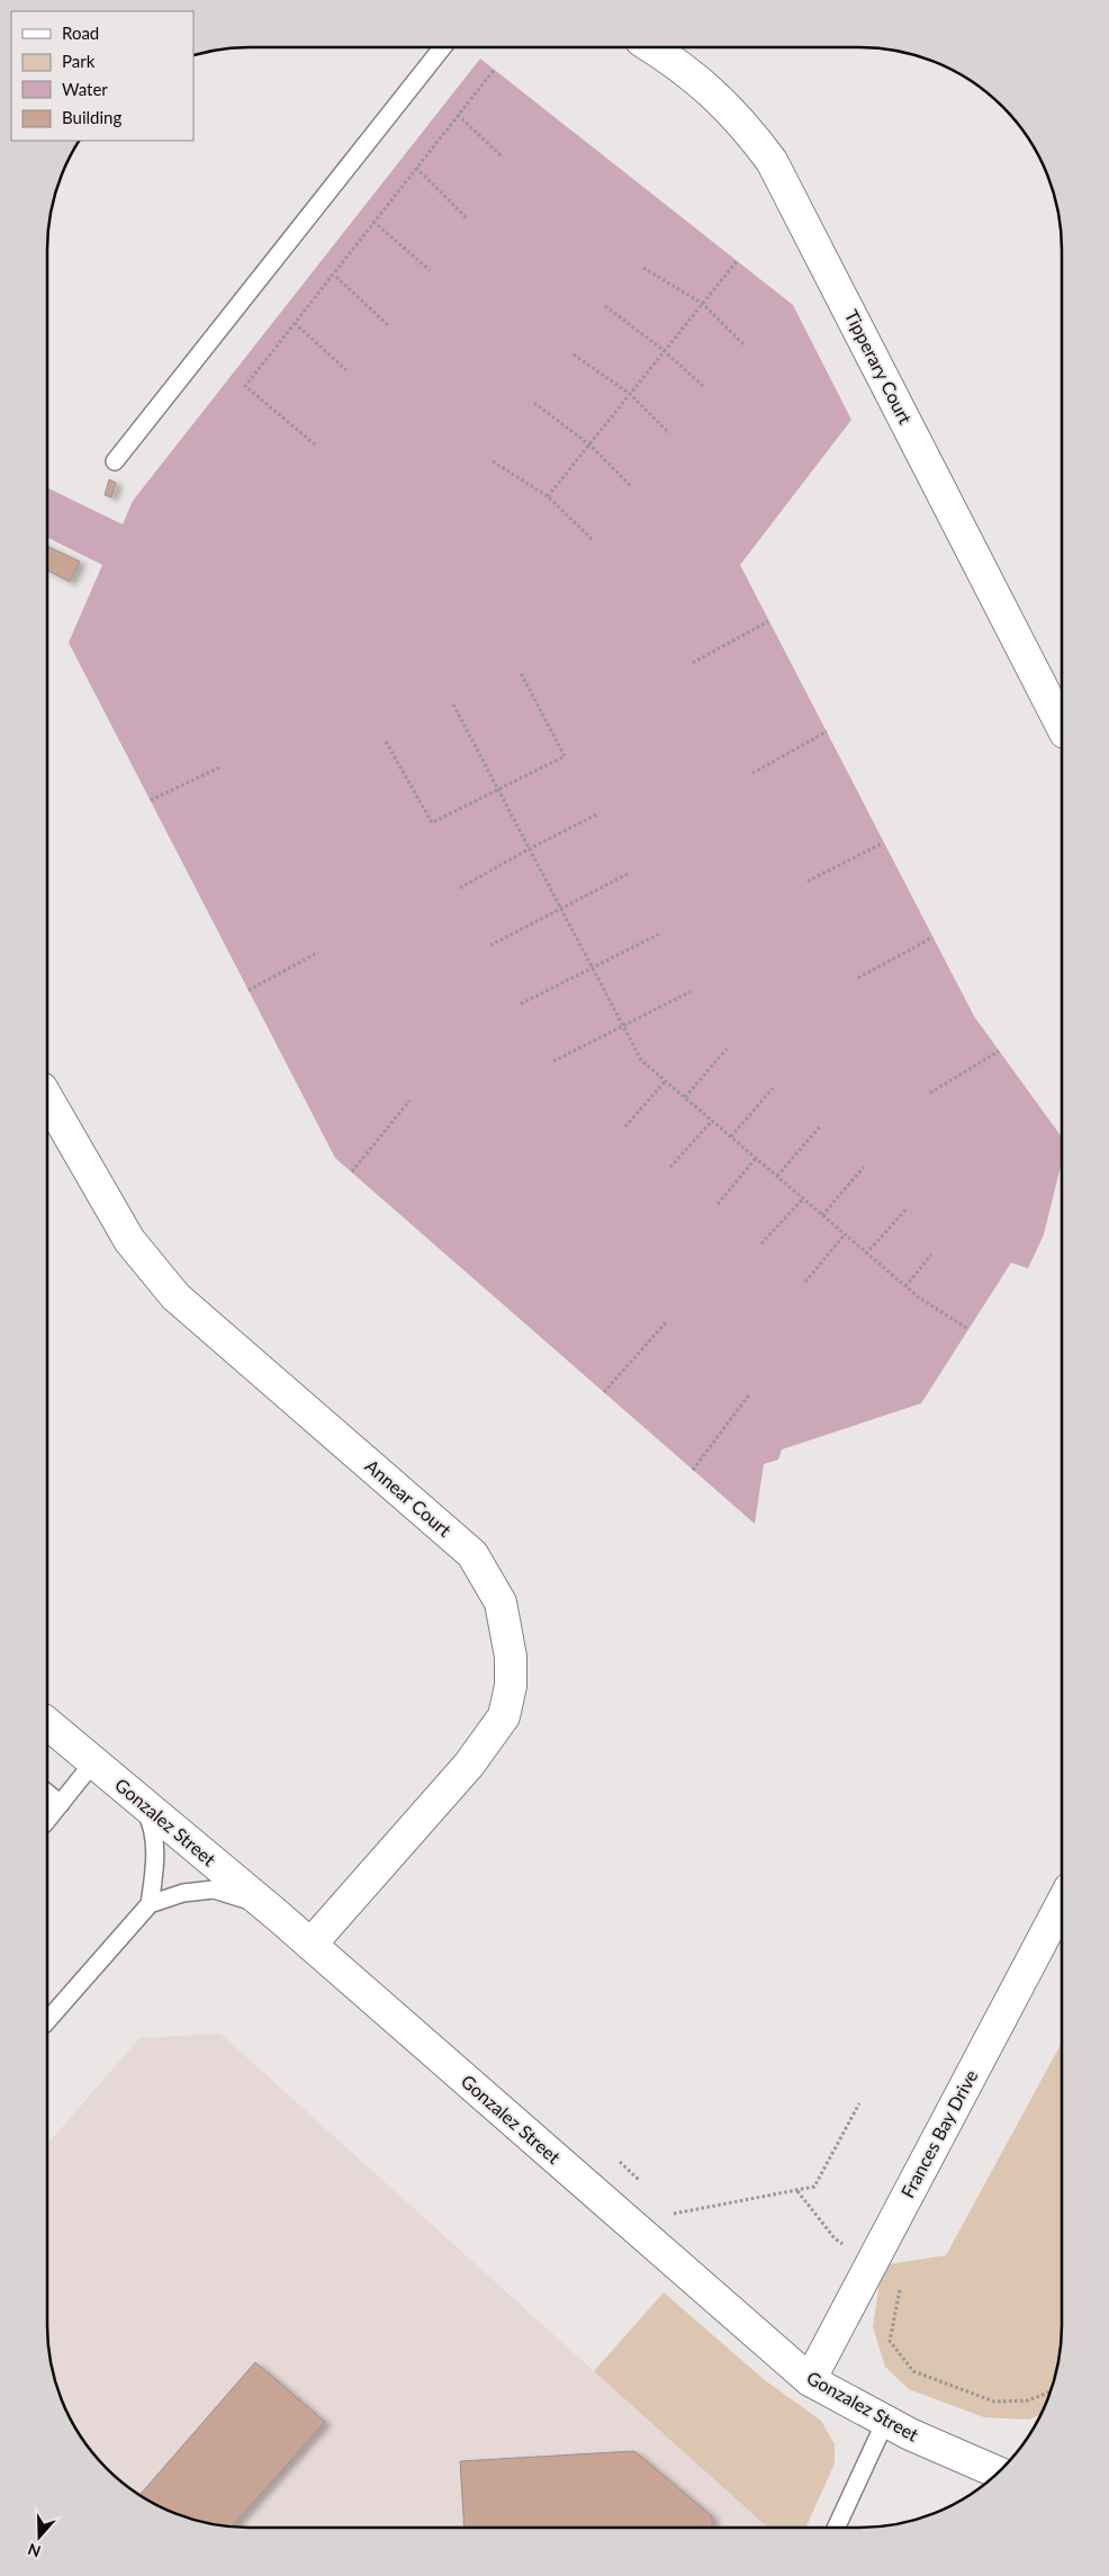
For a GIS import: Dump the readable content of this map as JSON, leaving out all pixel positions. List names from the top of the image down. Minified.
{"streets":{"street":["Tipperary Court","Annear Court","Gonzalez Street","Frances Bay Drive"]},"crossings":[["Annear Court","Gonzalez Street"],["Gonzalez Street","Frances Bay Drive"]],"legend":["Road","Park","Water","Building"],"north":"bottom"}
